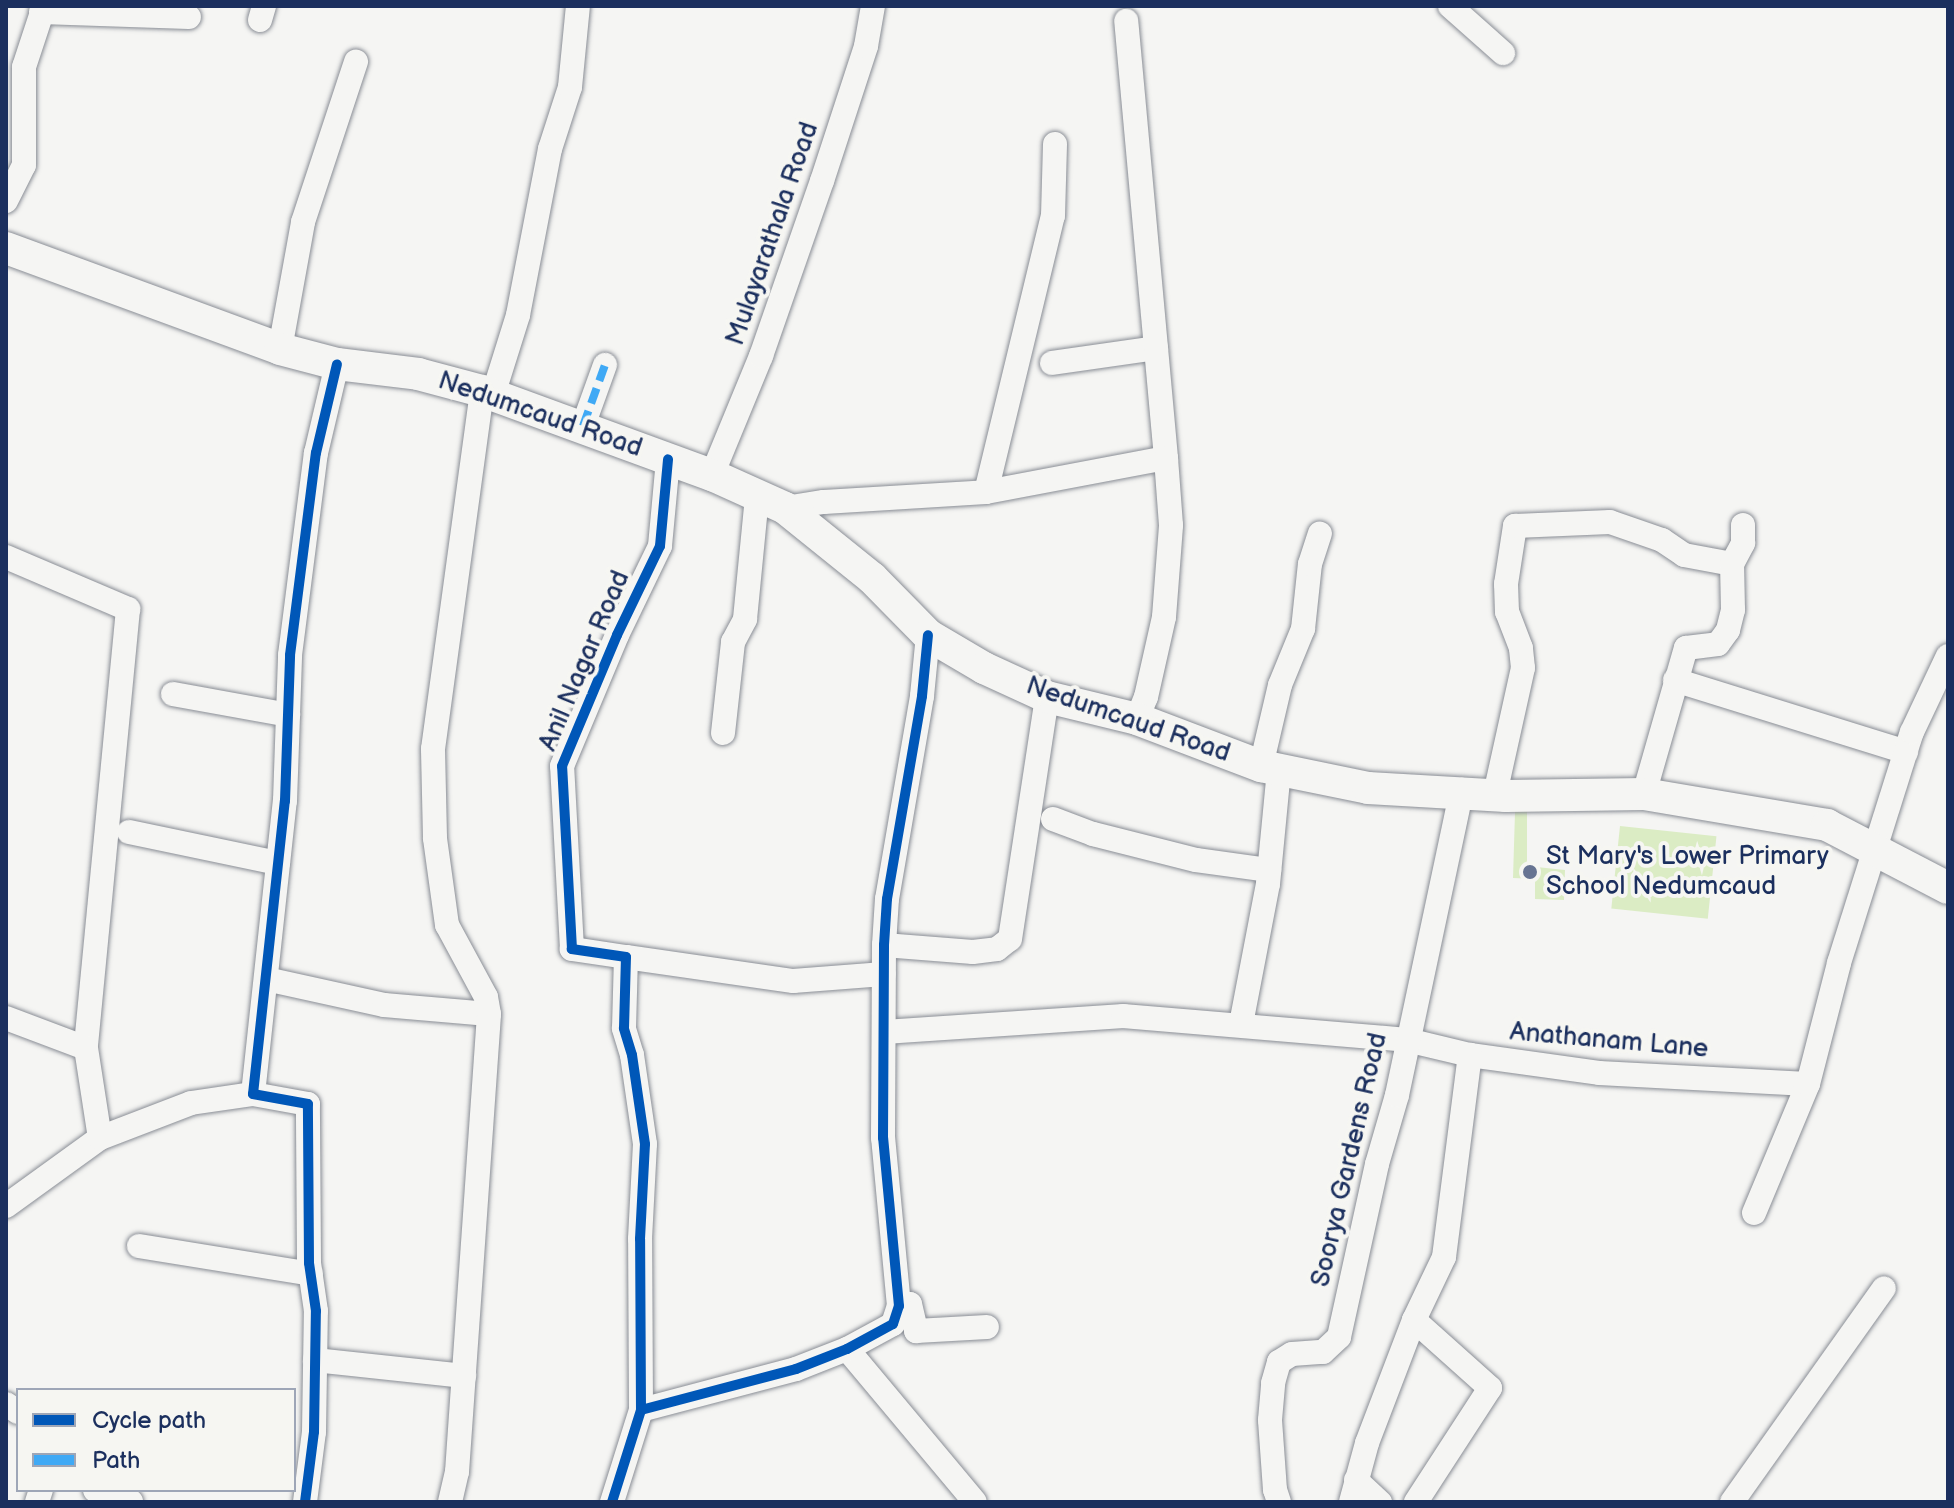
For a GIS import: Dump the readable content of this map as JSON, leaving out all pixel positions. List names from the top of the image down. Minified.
{"streets":{"main road":["Nedumcaud Road"],"street":["Mulayarathala Road","Anil Nagar Road","Anathanam Lane","Soorya Gardens Road"]},"crossings":[["Mulayarathala Road","Nedumcaud Road"],["Nedumcaud Road","Anil Nagar Road"],["Nedumcaud Road","Soorya Gardens Road"],["Anathanam Lane","Soorya Gardens Road"]],"places":["St Mary's Lower Primary School Nedumcaud"],"legend":["Cycle path","Path"]}
